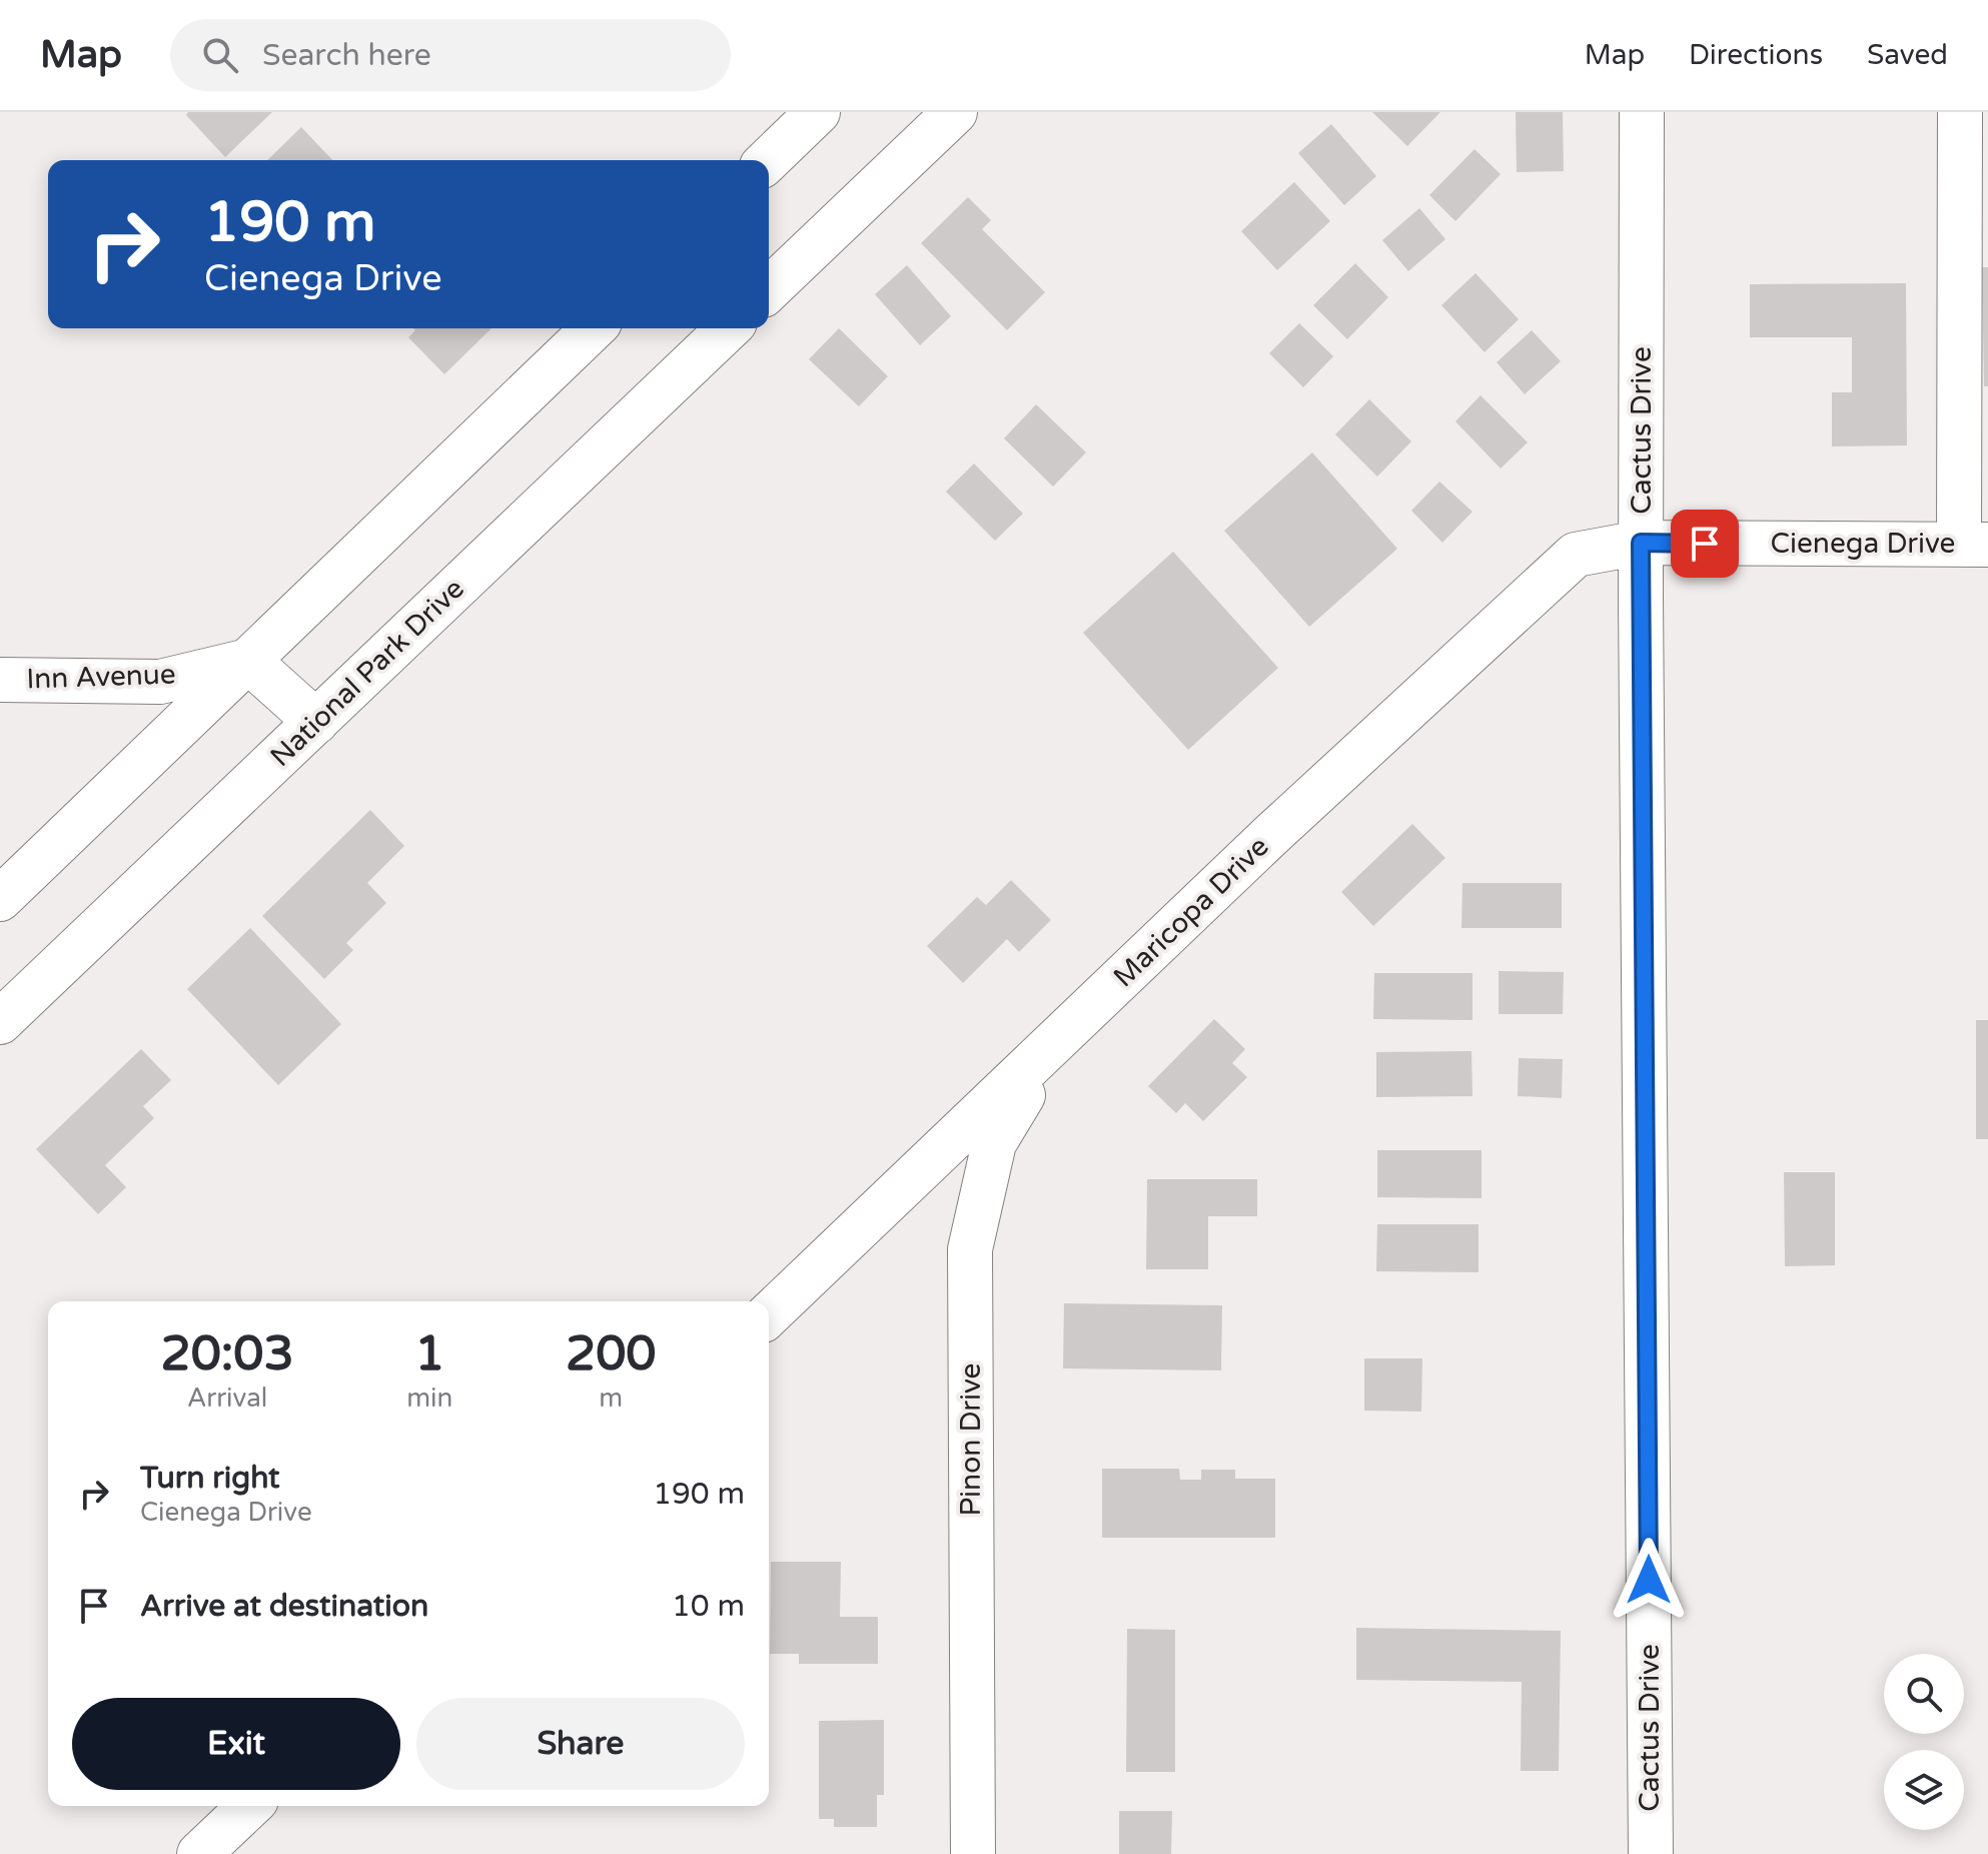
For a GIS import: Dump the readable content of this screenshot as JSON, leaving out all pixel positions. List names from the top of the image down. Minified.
{"streets":{"street":["Cactus Drive","Cienega Drive","National Park Drive","Inn Avenue","Maricopa Drive","Pinon Drive"]},"crossings":[["Cactus Drive","Cienega Drive"],["Cactus Drive","Maricopa Drive"],["Cienega Drive","Maricopa Drive"],["Maricopa Drive","Pinon Drive"]],"page":{"header":"Map","search":"Search here","nav":["Map","Directions","Saved"],"turn":["190 m","Cienega Drive"],"eta":["20:03","Arrival","1","min","200","m"],"list":[{"name":"Turn right","note":"Cienega Drive","value":"190 m"},{"name":"Arrive at destination","value":"10 m"}],"buttons":["Exit","Share"]}}
